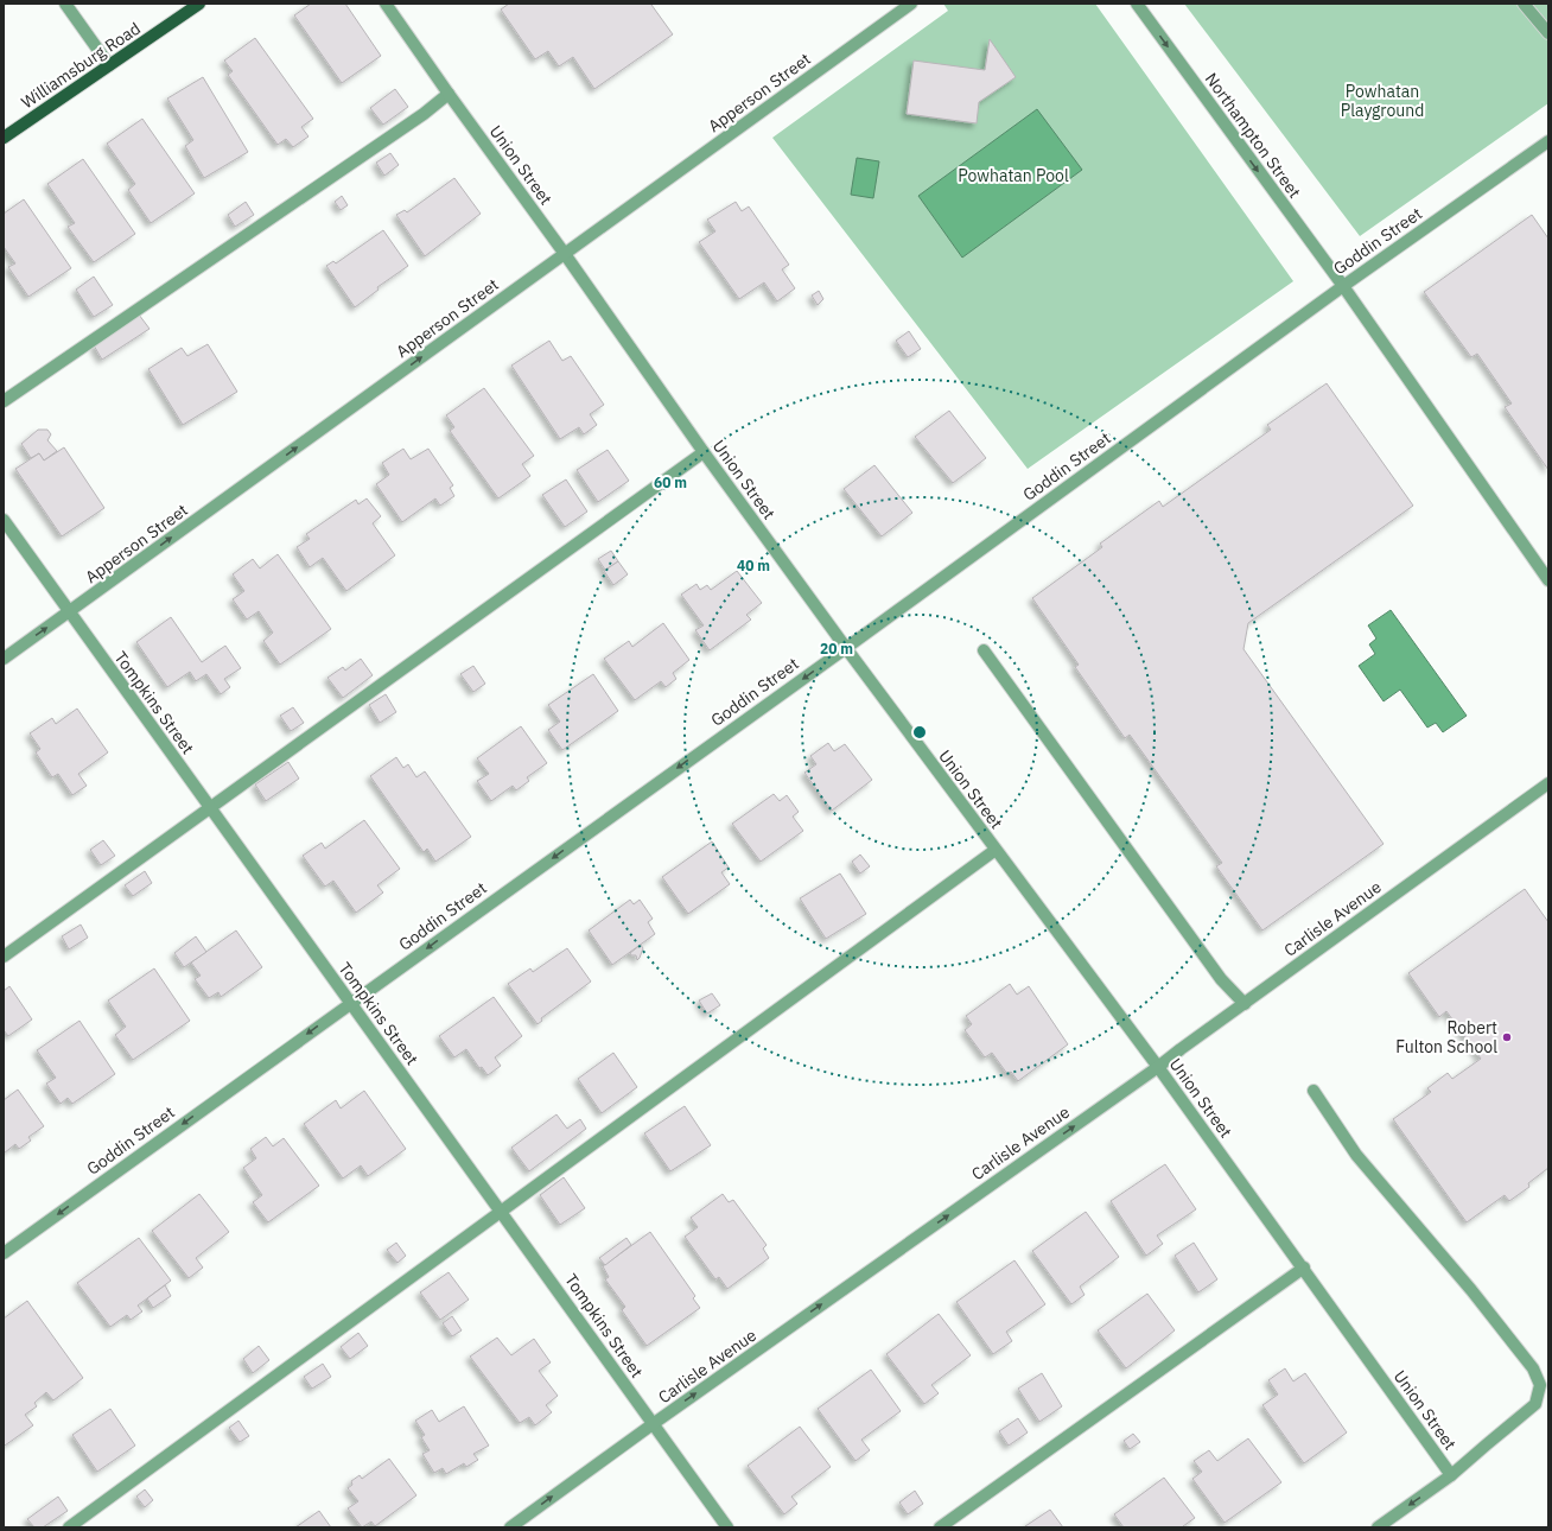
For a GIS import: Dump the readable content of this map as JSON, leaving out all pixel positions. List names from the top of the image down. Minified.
{"streets":{"main road":["Williamsburg Road"],"street":["Apperson Street","Northampton Street","Union Street","Goddin Street","Tompkins Street","Carlisle Avenue"]},"crossings":[["Apperson Street","Union Street"],["Apperson Street","Tompkins Street"],["Northampton Street","Goddin Street"],["Union Street","Goddin Street"],["Union Street","Carlisle Avenue"],["Goddin Street","Tompkins Street"],["Tompkins Street","Carlisle Avenue"]],"one_way":["Apperson Street","Northampton Street","Goddin Street","Carlisle Avenue"],"parks":["Powhatan Playground","Powhatan Pool"],"places":["Robert Fulton School"],"rings":["60 m","40 m","20 m"]}
